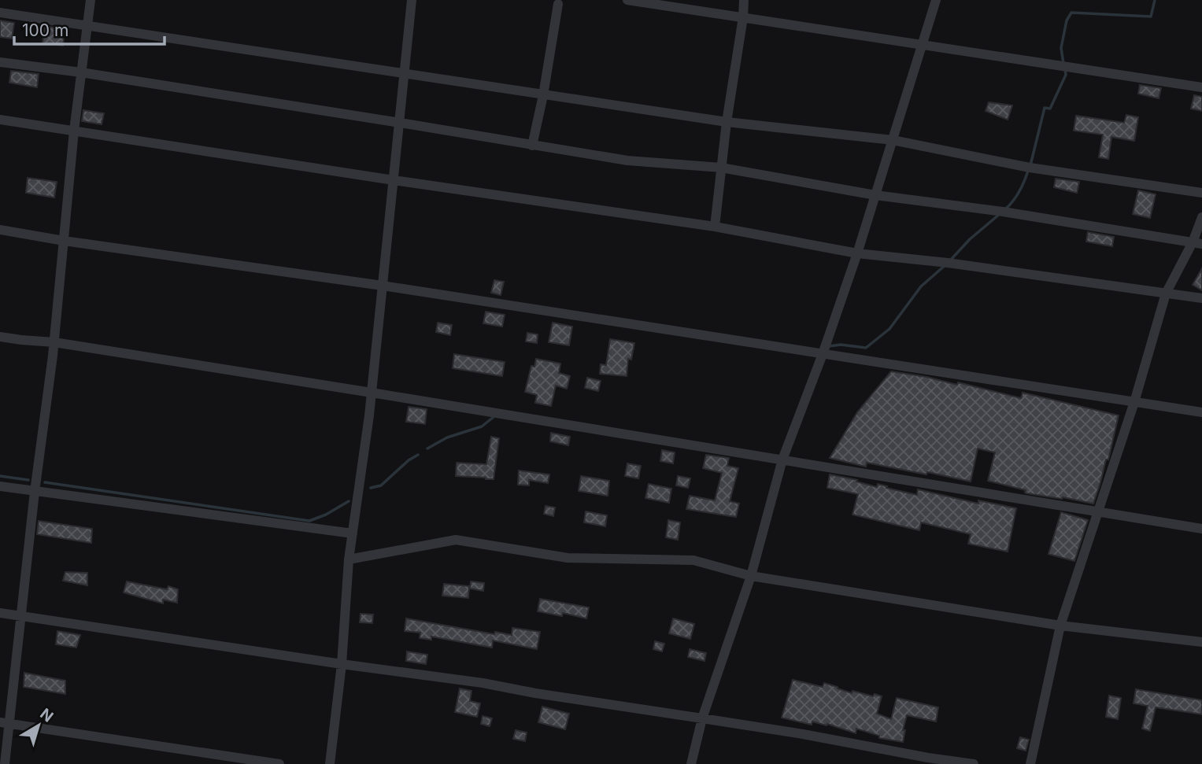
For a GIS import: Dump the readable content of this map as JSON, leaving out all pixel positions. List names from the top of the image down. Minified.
{"scale_bar":"100 m","north":"top right"}
